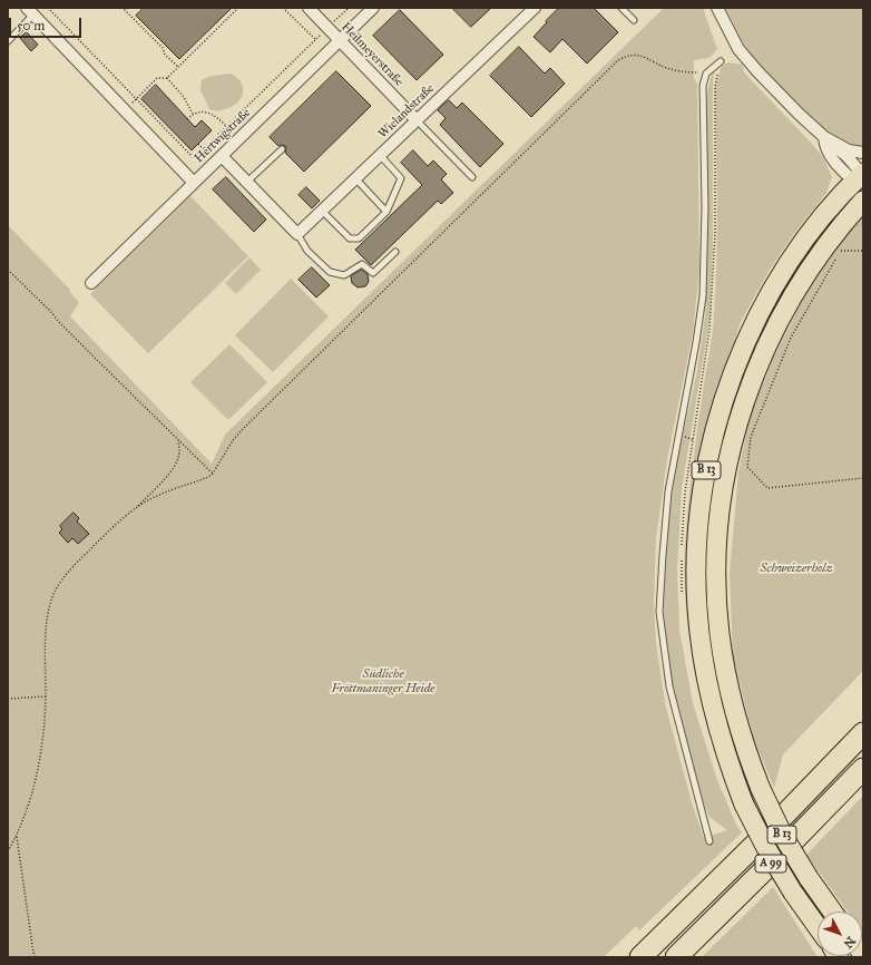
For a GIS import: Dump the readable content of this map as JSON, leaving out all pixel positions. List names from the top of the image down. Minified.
{"streets":{"highway":["A 99"],"main road":["B 13"],"street":["Heilmeyerstraße","Wielandstraße","Hertwigstraße"]},"crossings":[["Heilmeyerstraße","Wielandstraße"],["Heilmeyerstraße","Hertwigstraße"]],"parks":["Schweizerholz","Südliche Fröttmaninger Heide"],"scale_bar":"50 m","north":"bottom right"}
